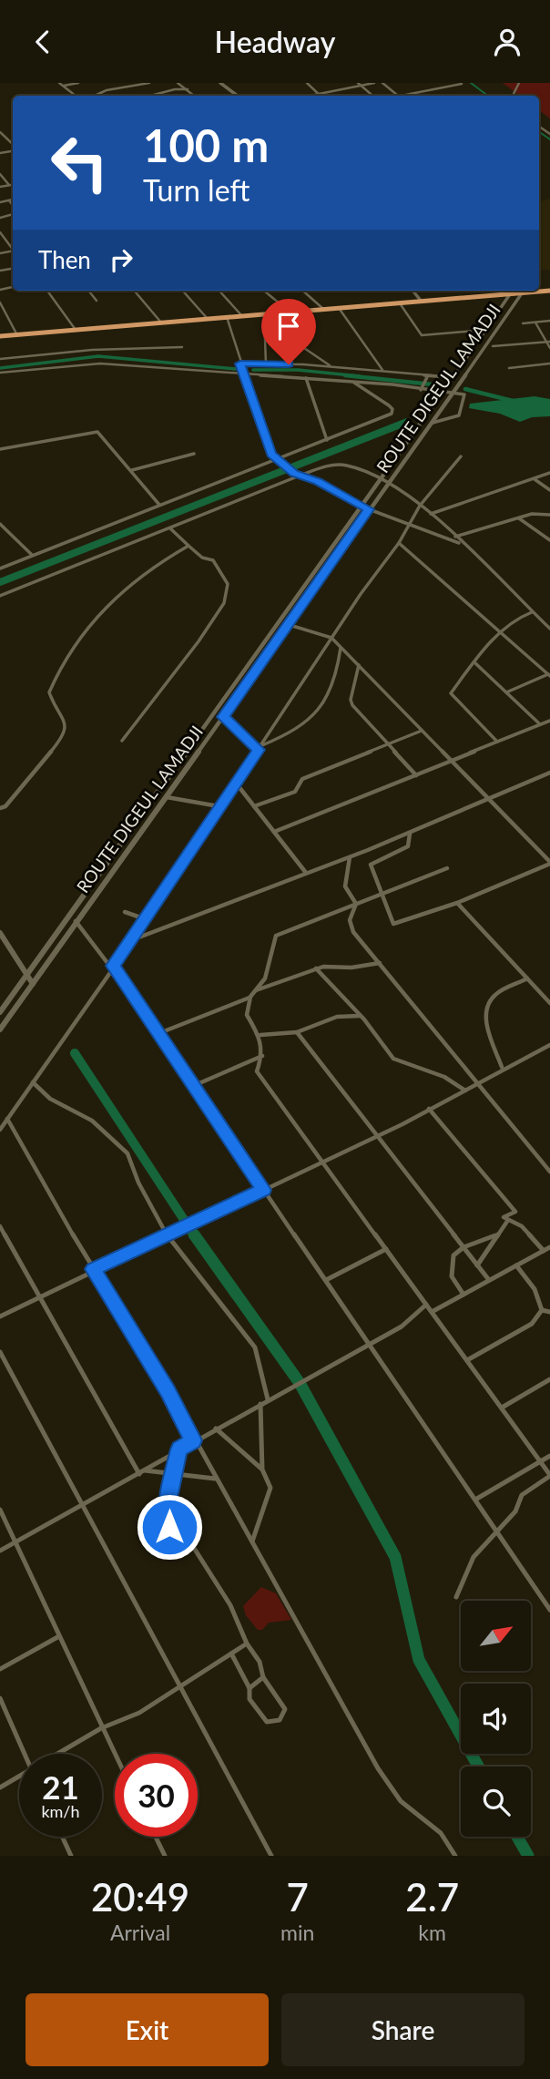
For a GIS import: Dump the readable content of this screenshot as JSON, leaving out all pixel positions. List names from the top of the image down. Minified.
{"streets":{"main road":["ROUTE DIGEUL LAMADJI"]},"north":"top right","page":{"header":"Headway","turn":["100 m","Turn left"],"then":"Then","speed":"21 km/h","limit":"30","eta":["20:49","Arrival","7","min","2.7","km"],"buttons":["Exit","Share"]}}
